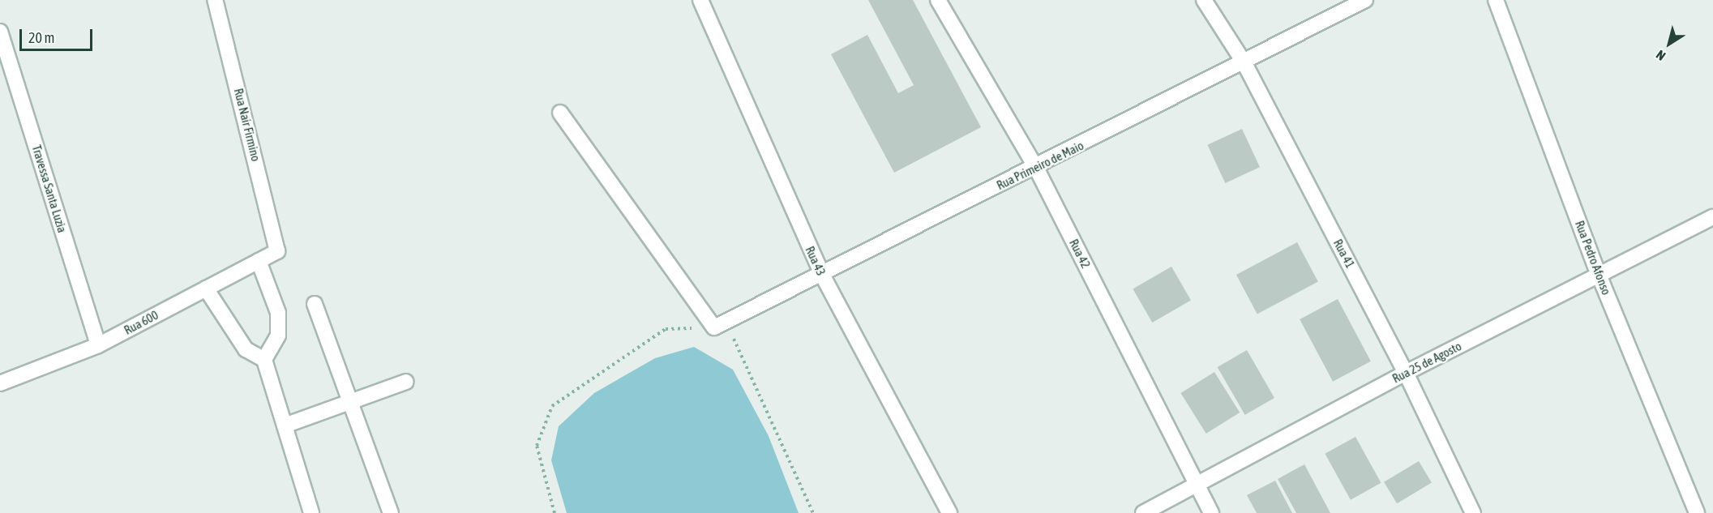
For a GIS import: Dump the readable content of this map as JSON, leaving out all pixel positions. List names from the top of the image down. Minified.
{"streets":{"street":["Rua Nair Firmino","Rua Primeiro de Maio","Travessa Santa Luzia","Rua 42","Rua 41","Rua Pedro Afonso","Rua 43","Rua 600","Rua 25 de Agosto"]},"crossings":[["Rua Nair Firmino","Rua 600"],["Rua Primeiro de Maio","Rua 42"],["Rua Primeiro de Maio","Rua 41"],["Rua Primeiro de Maio","Rua 43"],["Travessa Santa Luzia","Rua 600"],["Rua 42","Rua 25 de Agosto"],["Rua 41","Rua 25 de Agosto"],["Rua Pedro Afonso","Rua 25 de Agosto"]],"scale_bar":"20 m","north":"bottom left"}
